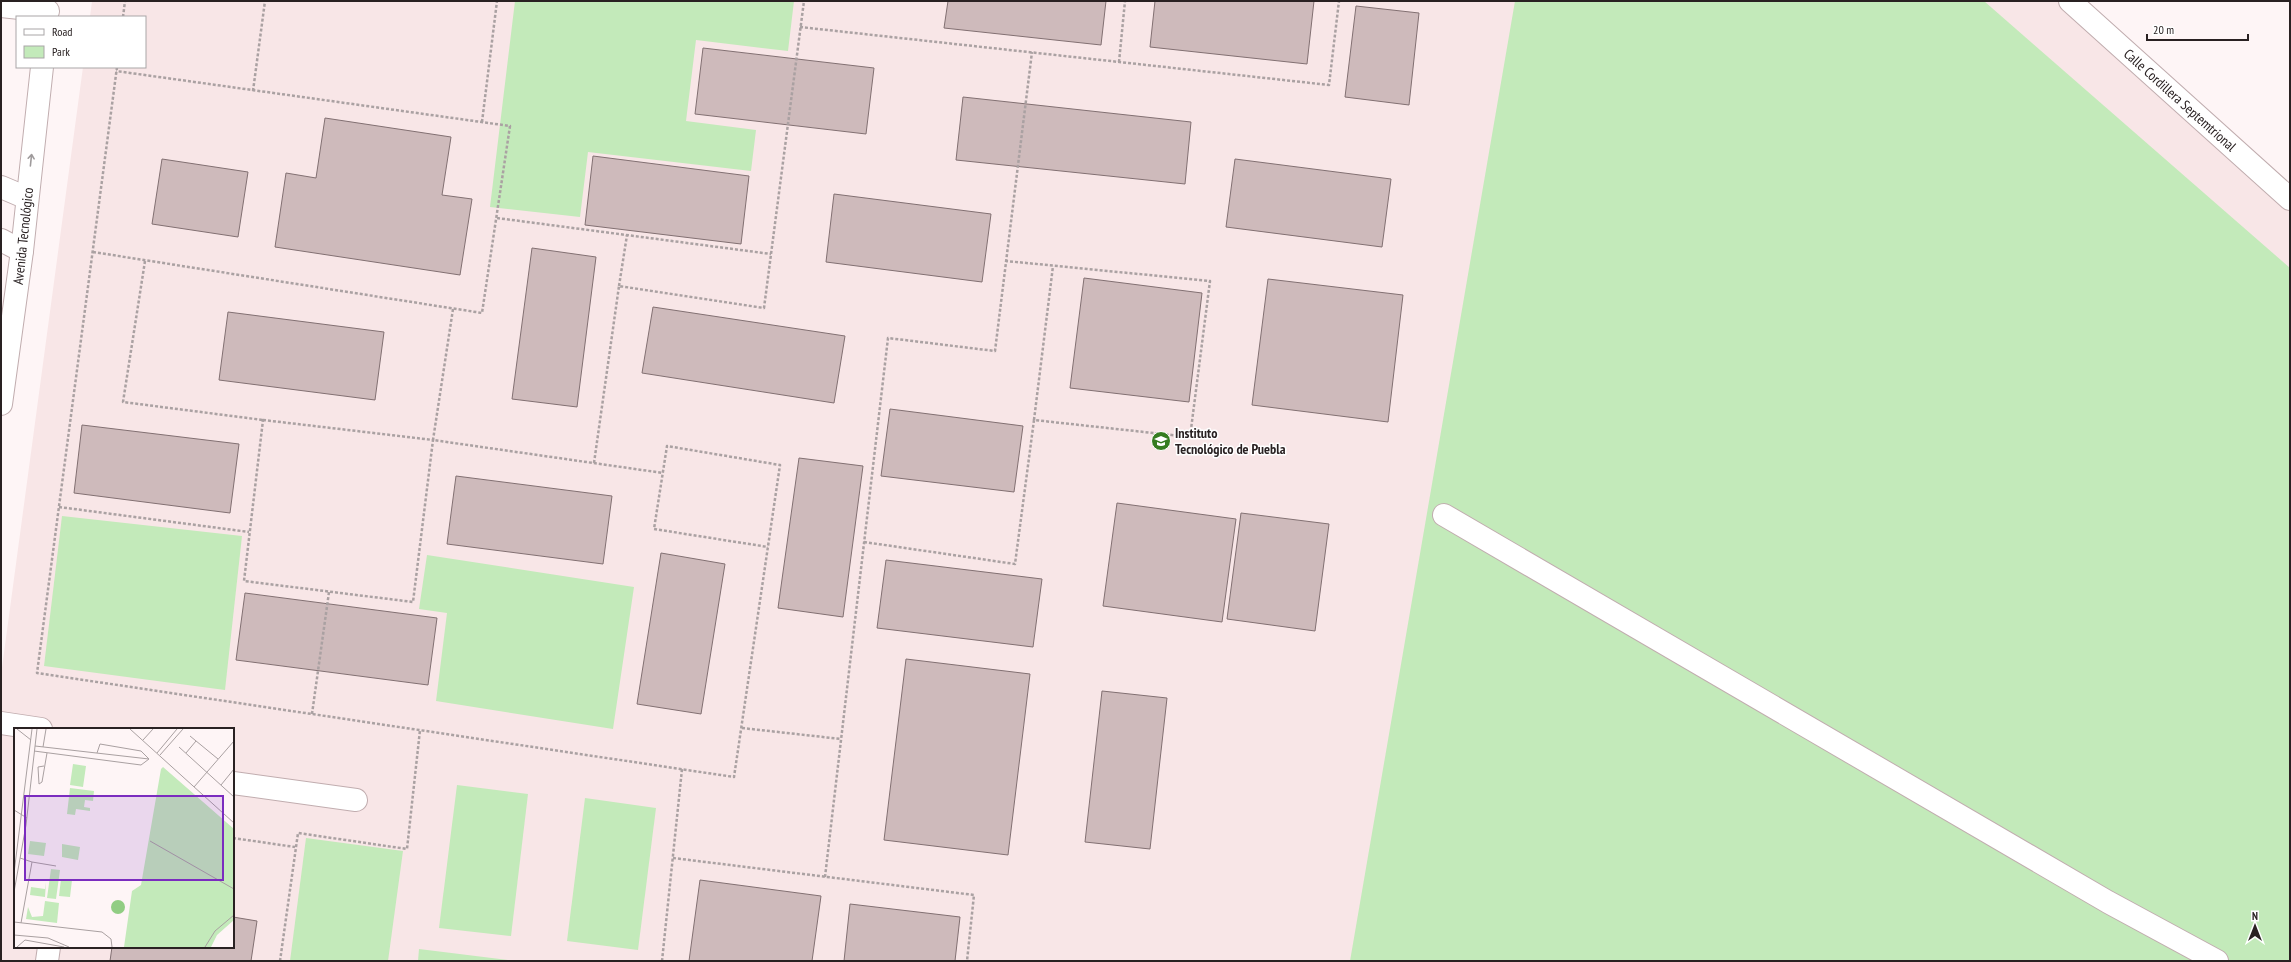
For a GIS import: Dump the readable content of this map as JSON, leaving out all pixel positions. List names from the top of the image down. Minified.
{"streets":{"street":["Calle Cordillera Septemtrional","Avenida Tecnológico"]},"one_way":["Avenida Tecnológico"],"places":{"school or university":["Instituto Tecnológico de Puebla"]},"legend":["Road","Park"],"scale_bar":"20 m","north":"top"}
